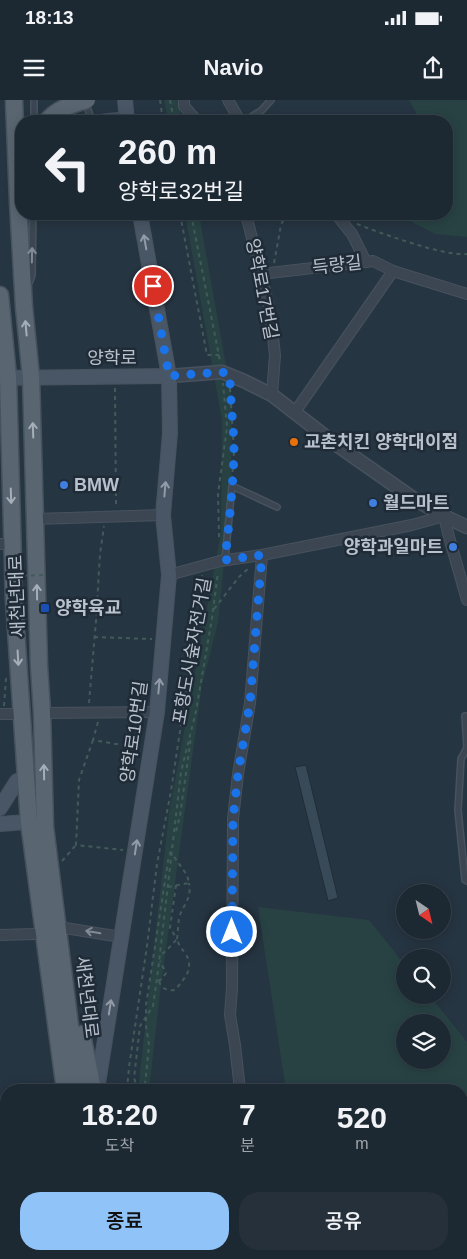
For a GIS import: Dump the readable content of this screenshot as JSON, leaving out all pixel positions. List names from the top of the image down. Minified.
{"streets":{"main road":["양학로","새천년대로","양학로10번길"],"street":["득량길","양학로17번길"],"path":["포항도시숲자전거길"]},"crossings":[["득량길","양학로17번길"],["양학로17번길","양학로"],["양학로","새천년대로"],["양학로","양학로10번길"]],"places":{"other":["교촌치킨 양학대이점","BMW","월드마트","양학과일마트"],"transit":["양학육교"]},"north":"bottom right","page":{"status":"18:13","header":"Navio","turn":["260 m","양학로32번길"],"eta":["18:20","도착","7","분","520","m"],"buttons":["종료","공유"]}}
